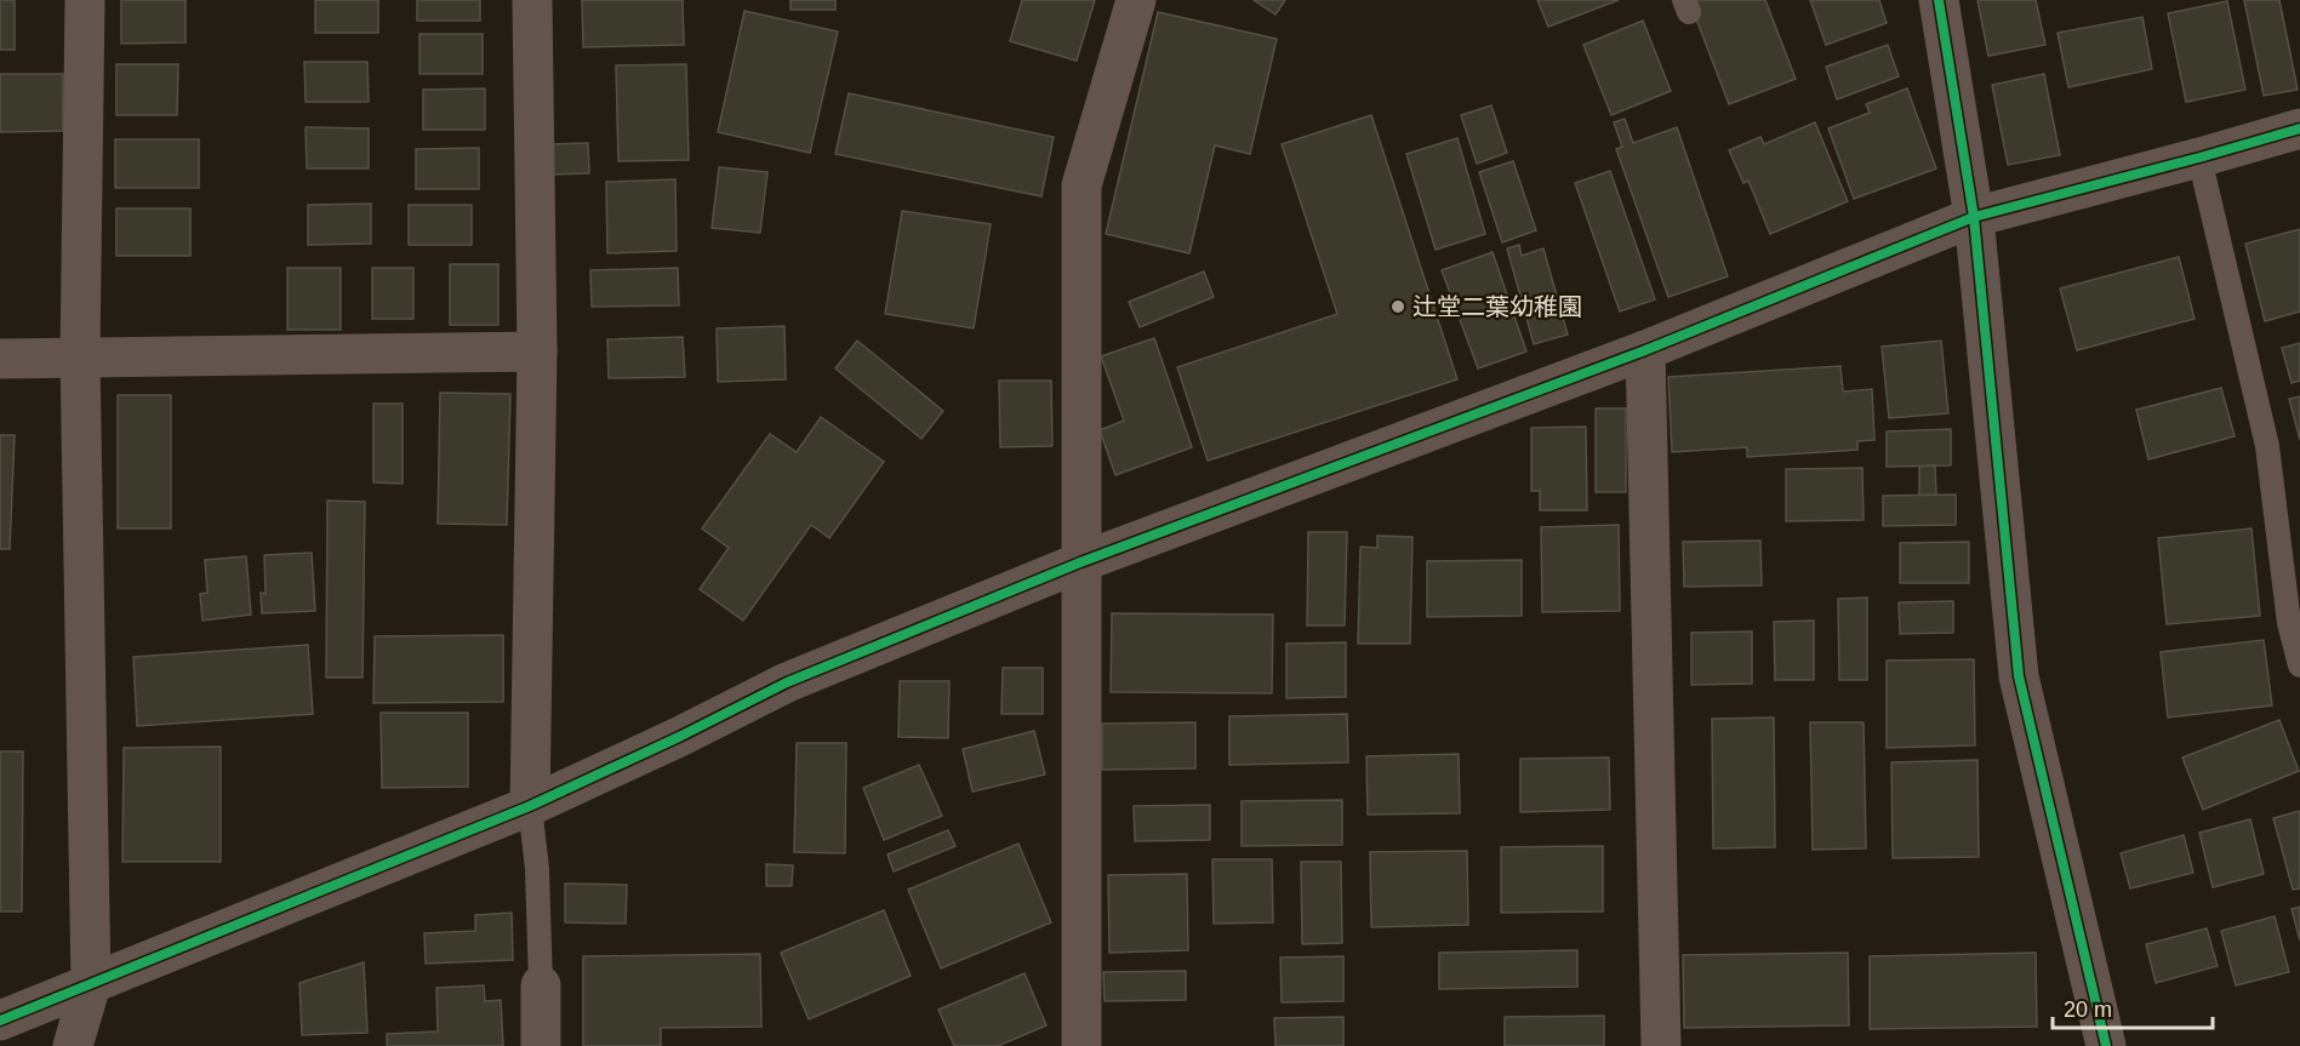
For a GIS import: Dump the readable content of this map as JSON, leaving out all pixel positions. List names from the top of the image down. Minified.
{"places":["辻堂二葉幼稚園"],"scale_bar":"20 m"}
